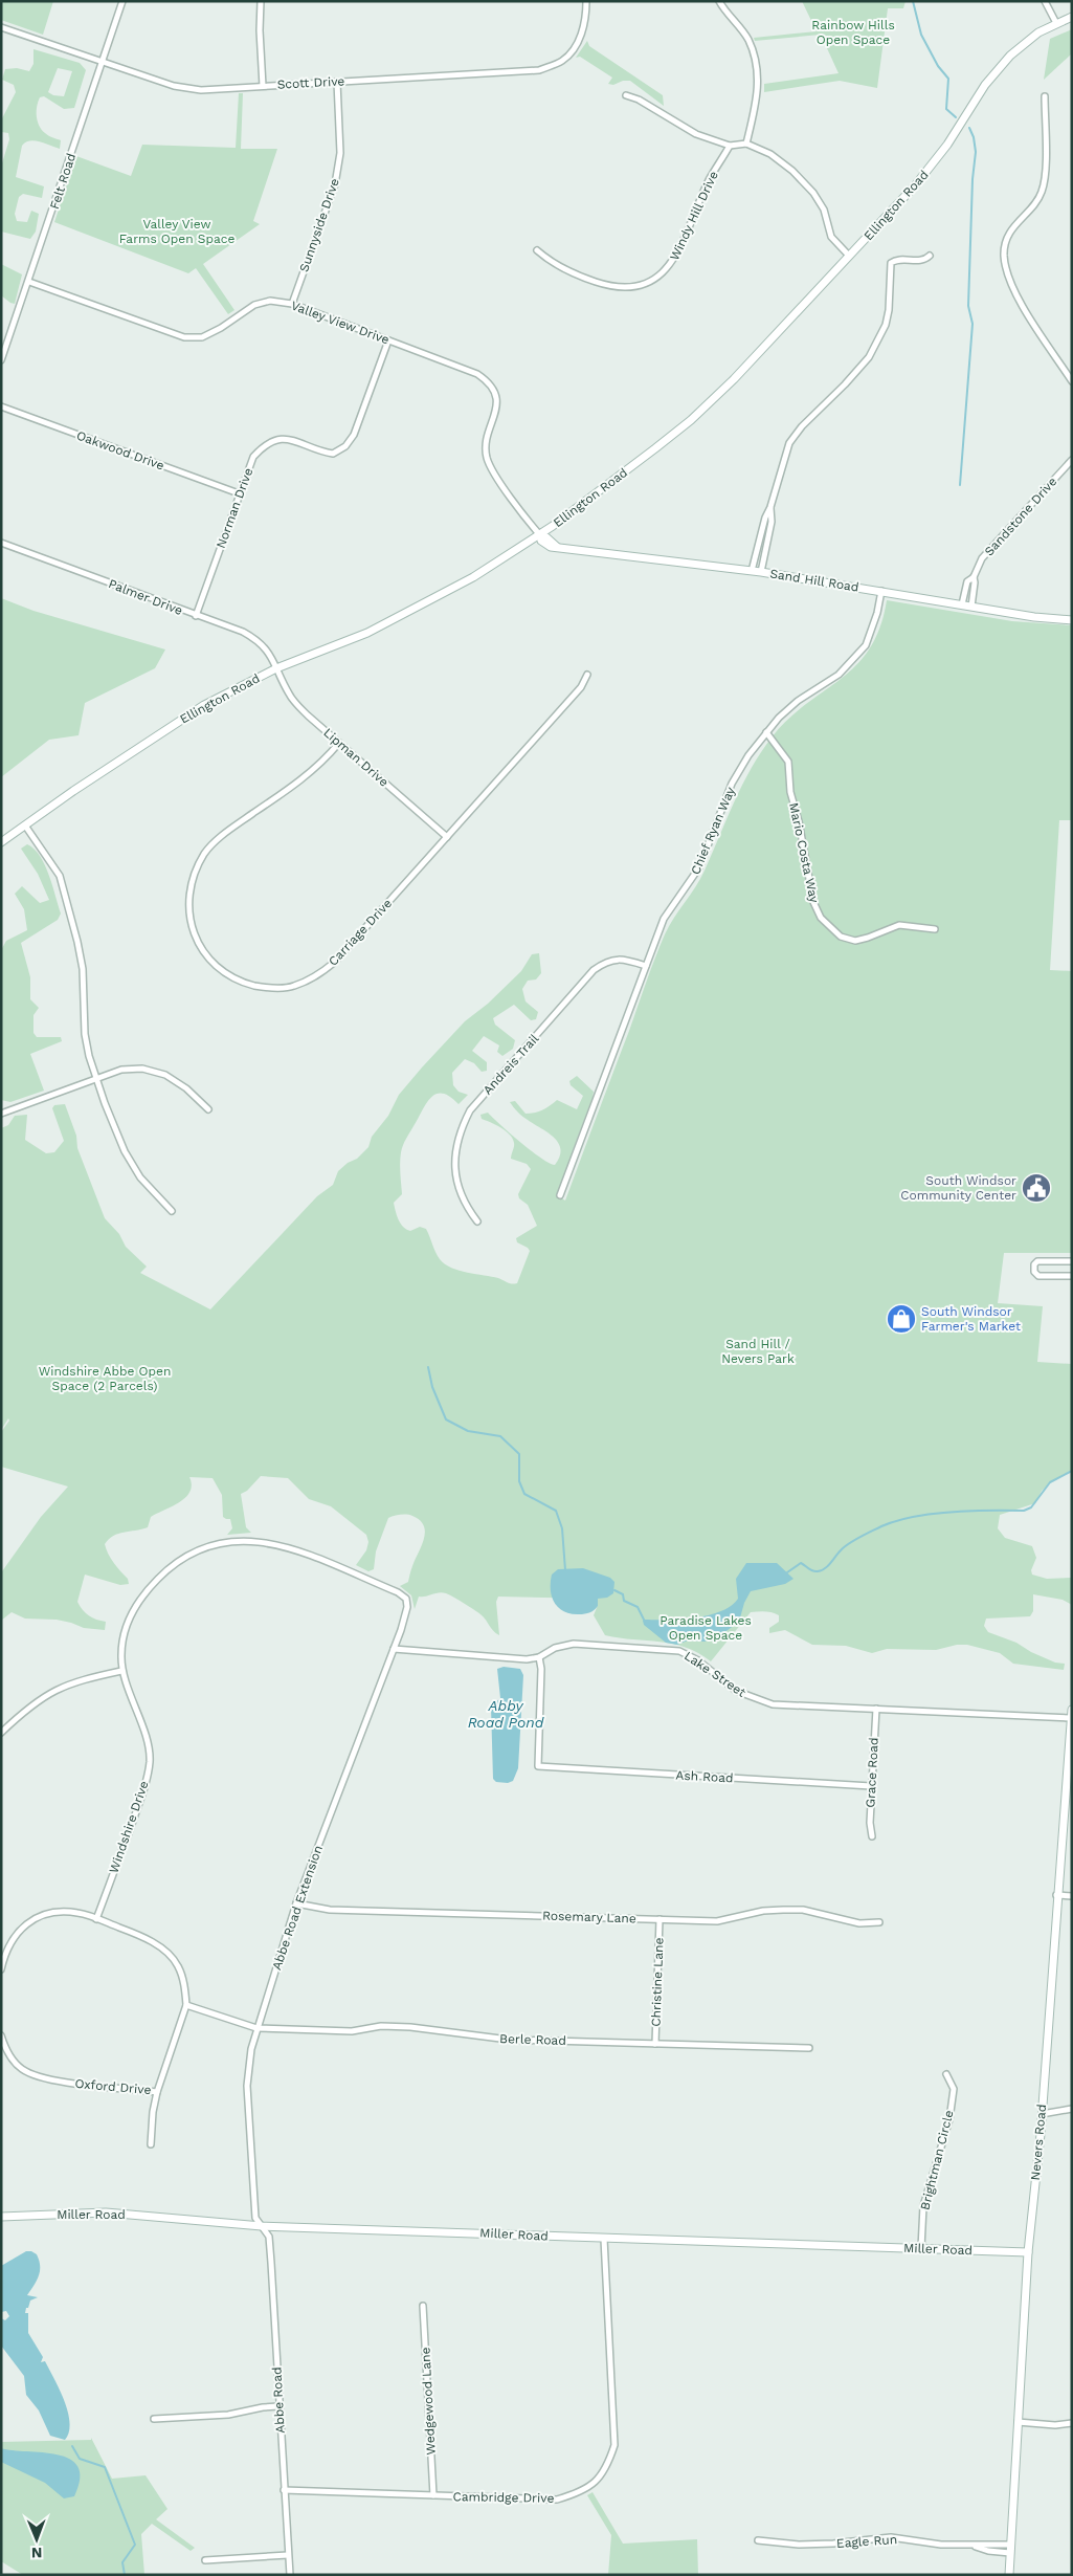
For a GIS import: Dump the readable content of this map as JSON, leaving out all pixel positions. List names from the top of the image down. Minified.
{"streets":{"street":["Scott Drive","Felt Road","Ellington Road","Windy Hill Drive","Sunnyside Drive","Valley View Drive","Oakwood Drive","Norman Drive","Sandstone Drive","Sand Hill Road","Palmer Drive","Lipman Drive","Chief Ryan Way","Mario Costa Way","Carriage Drive","Andreis Trail","Lake Street","Grace Road","Ash Road","Windshire Drive","Abbe Road Extension","Rosemary Lane","Christine Lane","Berle Road","Oxford Drive","Nevers Road","Brightman Circle","Miller Road","Abbe Road","Wedgewood Lane","Cambridge Drive","Eagle Run"]},"crossings":[["Scott Drive","Felt Road"],["Scott Drive","Sunnyside Drive"],["Felt Road","Valley View Drive"],["Ellington Road","Valley View Drive"],["Ellington Road","Sand Hill Road"],["Ellington Road","Palmer Drive"],["Ellington Road","Lipman Drive"],["Sunnyside Drive","Valley View Drive"],["Valley View Drive","Norman Drive"],["Valley View Drive","Sand Hill Road"],["Oakwood Drive","Norman Drive"],["Norman Drive","Palmer Drive"],["Sandstone Drive","Sand Hill Road"],["Sand Hill Road","Chief Ryan Way"],["Palmer Drive","Lipman Drive"],["Lipman Drive","Carriage Drive"],["Chief Ryan Way","Mario Costa Way"],["Chief Ryan Way","Andreis Trail"],["Lake Street","Grace Road"],["Lake Street","Ash Road"],["Lake Street","Abbe Road Extension"],["Lake Street","Nevers Road"],["Grace Road","Ash Road"],["Windshire Drive","Abbe Road Extension"],["Windshire Drive","Oxford Drive"],["Abbe Road Extension","Rosemary Lane"],["Abbe Road Extension","Berle Road"],["Abbe Road Extension","Miller Road"],["Abbe Road Extension","Abbe Road"],["Rosemary Lane","Christine Lane"],["Christine Lane","Berle Road"],["Nevers Road","Miller Road"],["Nevers Road","Eagle Run"],["Brightman Circle","Miller Road"],["Miller Road","Abbe Road"],["Miller Road","Cambridge Drive"],["Abbe Road","Cambridge Drive"],["Wedgewood Lane","Cambridge Drive"]],"water":["Abby Road Pond"],"parks":["Rainbow Hills Open Space","Valley View Farms Open Space","Sand Hill / Nevers Park","Windshire Abbe Open Space (2 Parcels)","Paradise Lakes Open Space"],"places":{"public building":["South Windsor Community Center"],"shop":["South Windsor Farmer's Market"]},"north":"bottom"}
